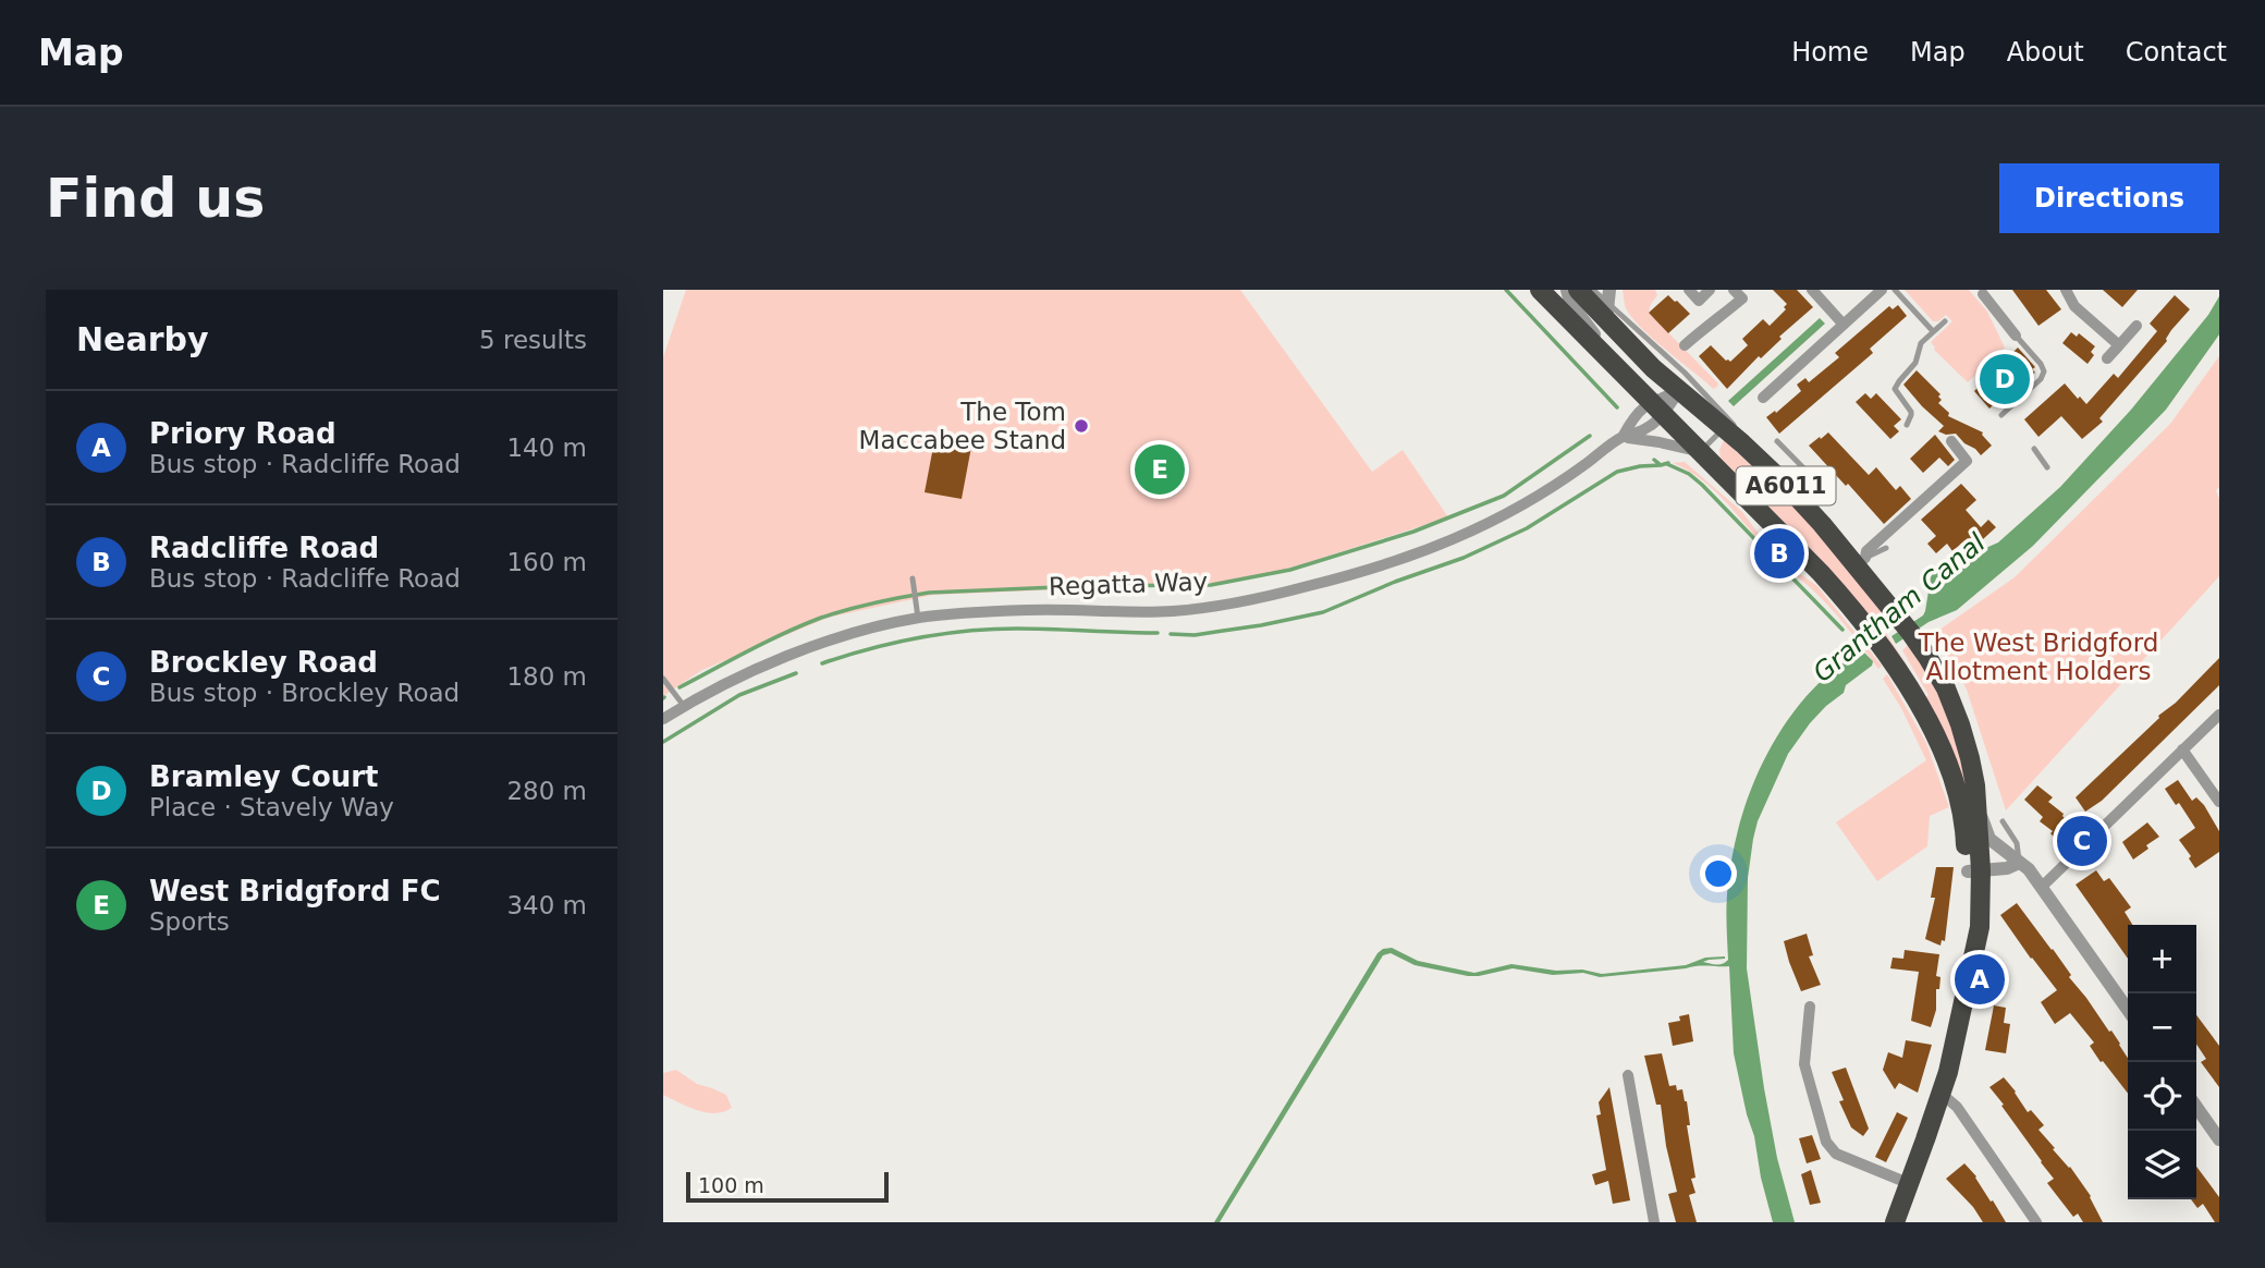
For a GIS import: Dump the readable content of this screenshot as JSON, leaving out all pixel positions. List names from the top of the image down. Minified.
{"streets":{"highway":["A6011"],"street":["Regatta Way"]},"crossings":[["A6011","Regatta Way"]],"water":["Grantham Canal"],"parks":["The West Bridgford Allotment Holders"],"places":["The Tom Maccabee Stand"],"scale_bar":"100 m","page":{"header":"Map","nav":["Home","Map","About","Contact"],"buttons":"Directions","title":"Find us","heading":["Nearby","5 results"],"pins":["D","E","B","C","A"],"list":[{"mark":"A","name":"Priory Road","note":"Bus stop · Radcliffe Road","value":"140 m"},{"mark":"B","name":"Radcliffe Road","note":"Bus stop · Radcliffe Road","value":"160 m"},{"mark":"C","name":"Brockley Road","note":"Bus stop · Brockley Road","value":"180 m"},{"mark":"D","name":"Bramley Court","note":"Place · Stavely Way","value":"280 m"},{"mark":"E","name":"West Bridgford FC","note":"Sports","value":"340 m"}],"map_buttons":["+","−"],"scale":"100 m"}}
